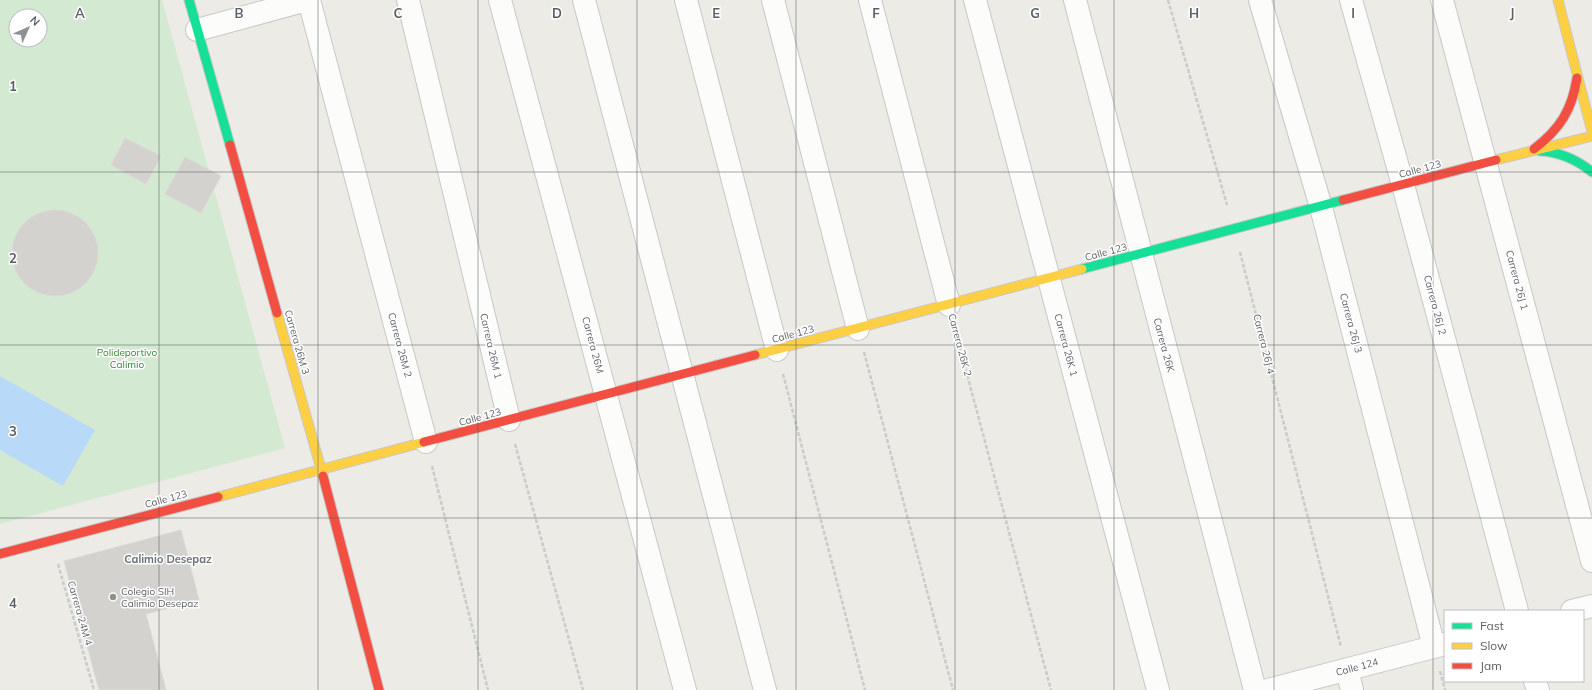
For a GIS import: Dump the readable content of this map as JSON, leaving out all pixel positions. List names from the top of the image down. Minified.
{"streets":{"street":["Calle 123","Carrera 26J 1","Carrera 26J 2","Carrera 26J 3","Carrera 26M 3","Carrera 26M 2","Carrera 26M","Carrera 26K 2","Carrera 26K 1","Carrera 26K","Carrera 26M 1","Calle 124"],"path":["Carrera 26J 4","Carrera 24M 4"]},"crossings":[["Calle 123","Carrera 26J 1"],["Calle 123","Carrera 26J 2"],["Calle 123","Carrera 26J 3"],["Calle 123","Carrera 26M 3"],["Calle 123","Carrera 26J 4"],["Calle 123","Carrera 26M 2"],["Calle 123","Carrera 26M"],["Calle 123","Carrera 26K 2"],["Calle 123","Carrera 26K 1"],["Calle 123","Carrera 26K"],["Calle 123","Carrera 26M 1"],["Calle 123","Carrera 24M 4"],["Carrera 26J 3","Calle 124"],["Carrera 26J 4","Calle 124"]],"districts":["Calimio Desepaz"],"parks":["Polideportivo Calimio"],"places":["Colegio SIH Calimio Desepaz"],"legend":["Fast","Slow","Jam"],"north":"top right","grid":{"columns":["A","B","C","D","E","F","G","H","I","J"],"rows":["1","2","3","4"]}}
